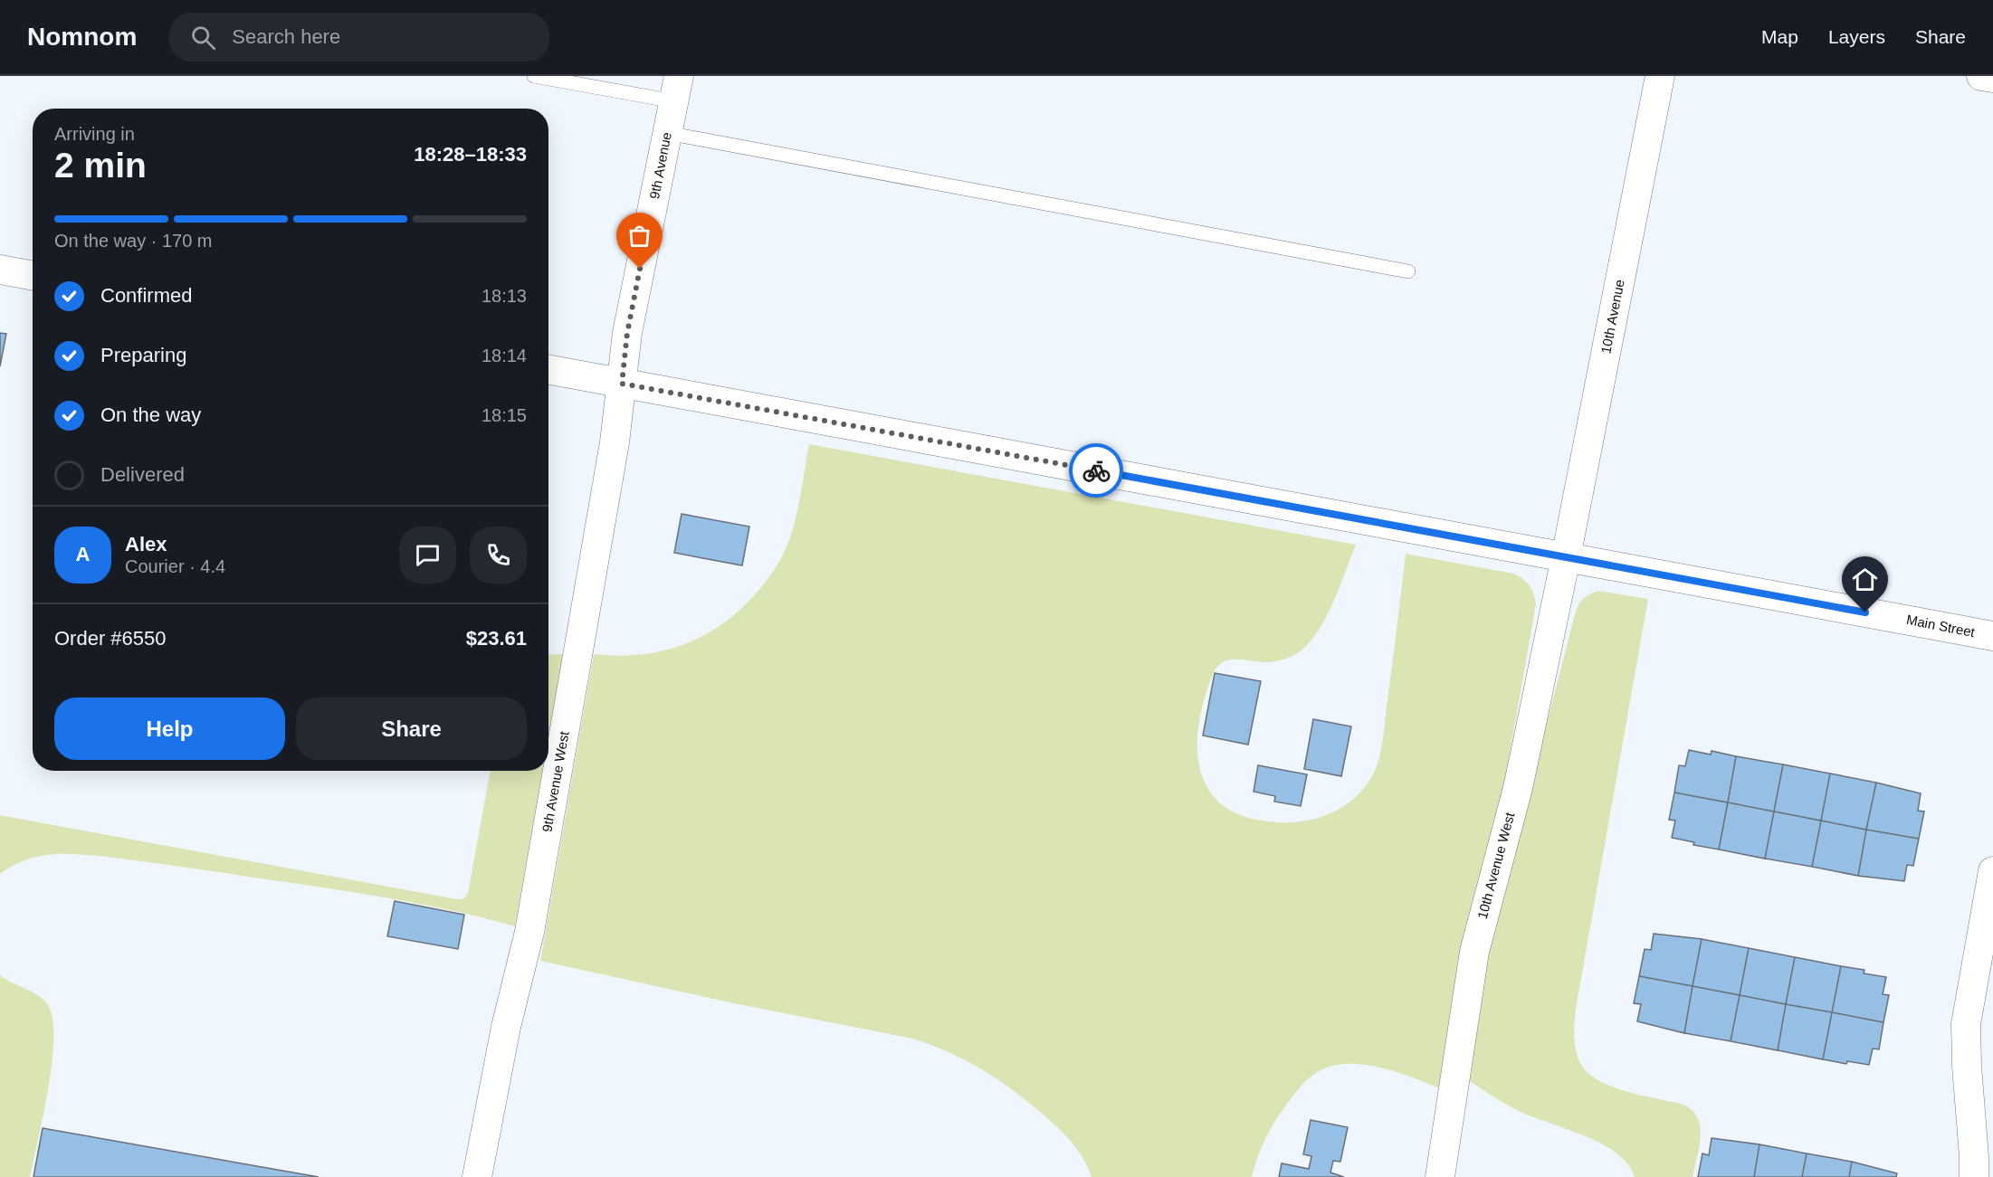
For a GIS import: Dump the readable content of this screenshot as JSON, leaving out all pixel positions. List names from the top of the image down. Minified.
{"streets":{"street":["9th Avenue","10th Avenue","Main Street","9th Avenue West","10th Avenue West"]},"crossings":[["9th Avenue","Main Street"],["9th Avenue","9th Avenue West"],["10th Avenue","Main Street"],["10th Avenue","10th Avenue West"],["Main Street","9th Avenue West"],["Main Street","10th Avenue West"]],"page":{"header":"Nomnom","search":"Search here","nav":["Map","Layers","Share"],"heading":["2 min","Arriving in","18:28–18:33"],"panel":["Alex","Courier · 4.4","Order #6550","$23.61"],"bar":"On the way · 170 m","list":[["Confirmed","18:13"],["Preparing","18:14"],["On the way","18:15"],"Delivered"],"round":"A","buttons":["Help","Share"]}}
